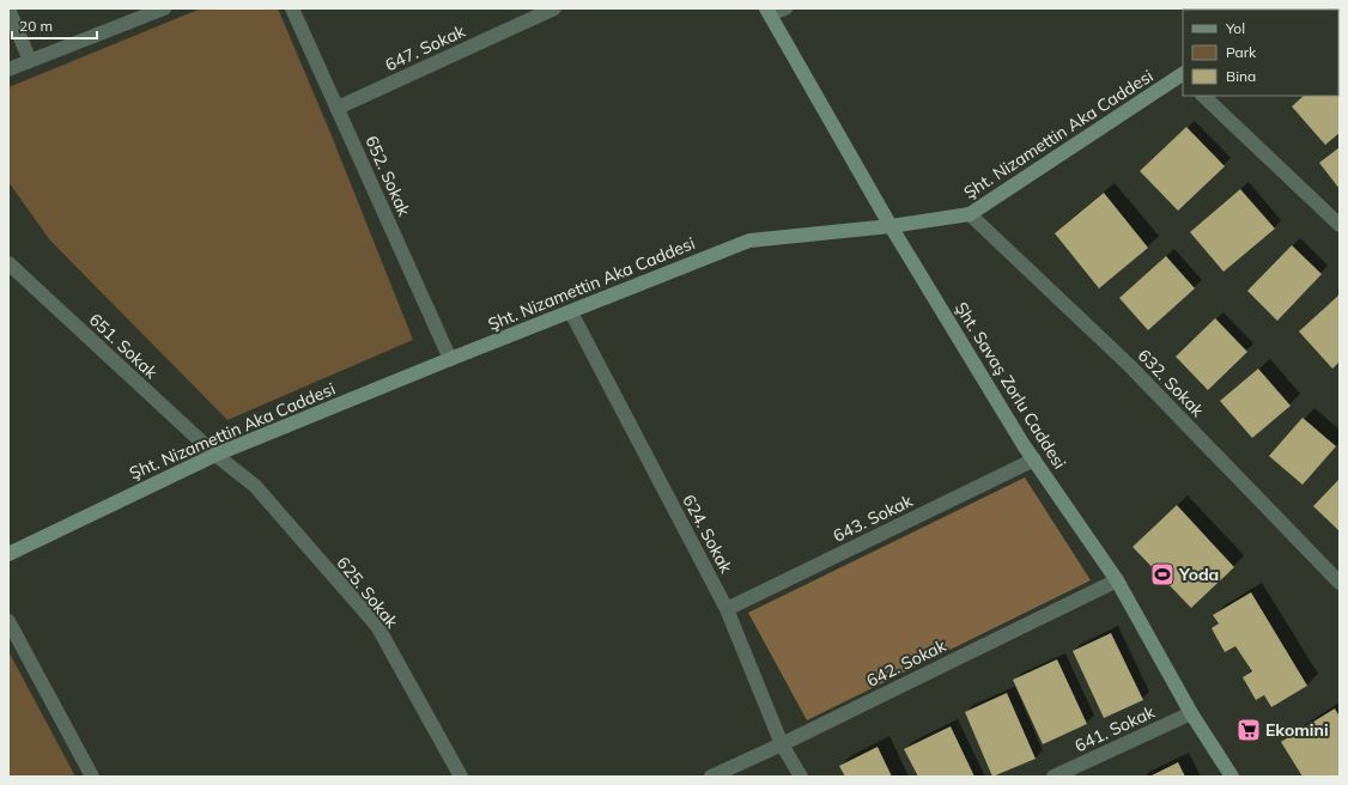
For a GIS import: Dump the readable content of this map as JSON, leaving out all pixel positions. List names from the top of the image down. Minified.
{"streets":{"street":["647. Sokak","Şht. Nizamettin Aka Caddesi","652. Sokak","651. Sokak","632. Sokak","Şht. Savaş Zorlu Caddesi","643. Sokak","624. Sokak","625. Sokak","642. Sokak","641. Sokak"]},"crossings":[["647. Sokak","652. Sokak"],["Şht. Nizamettin Aka Caddesi","652. Sokak"],["Şht. Nizamettin Aka Caddesi","651. Sokak"],["Şht. Nizamettin Aka Caddesi","632. Sokak"],["Şht. Nizamettin Aka Caddesi","Şht. Savaş Zorlu Caddesi"],["Şht. Nizamettin Aka Caddesi","624. Sokak"],["Şht. Nizamettin Aka Caddesi","625. Sokak"],["651. Sokak","625. Sokak"],["Şht. Savaş Zorlu Caddesi","643. Sokak"],["Şht. Savaş Zorlu Caddesi","642. Sokak"],["Şht. Savaş Zorlu Caddesi","641. Sokak"],["643. Sokak","624. Sokak"],["624. Sokak","642. Sokak"]],"places":{"sports":["Yoda"],"supermarket":["Ekomini"]},"legend":["Yol","Park","Bina"],"scale_bar":"20 m"}
